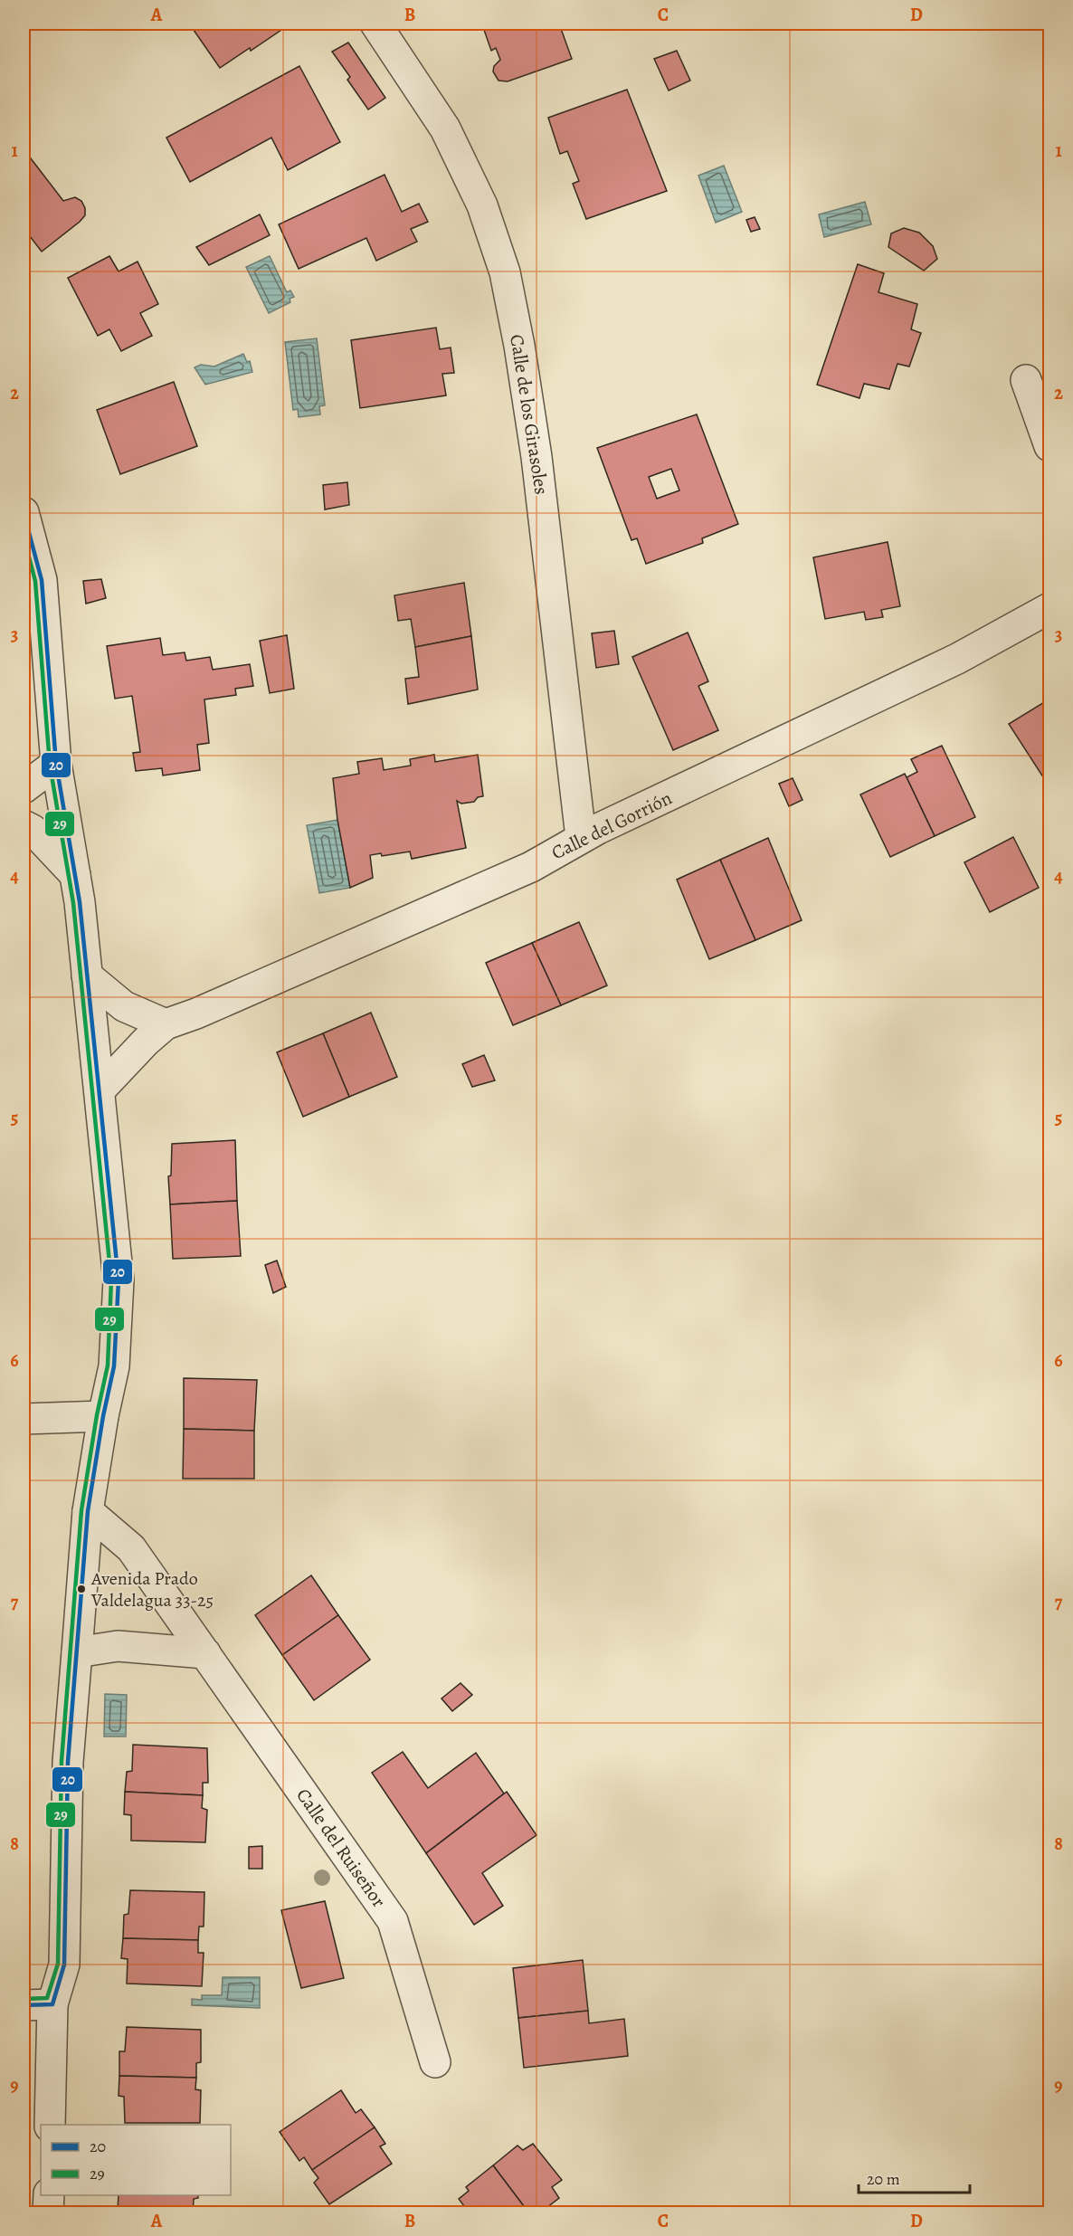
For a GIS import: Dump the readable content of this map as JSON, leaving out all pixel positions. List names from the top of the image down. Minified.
{"streets":{"street":["Calle de los Girasoles","Calle del Gorrión","Calle del Ruiseñor"]},"crossings":[["Calle de los Girasoles","Calle del Gorrión"]],"places":["Avenida Prado Valdelagua 33-25"],"lines":["transit line 20","transit line 29"],"legend":["20","29"],"scale_bar":"20 m","grid":{"columns":["A","B","C","D"],"rows":["1","2","3","4","5","6","7","8","9"]}}
